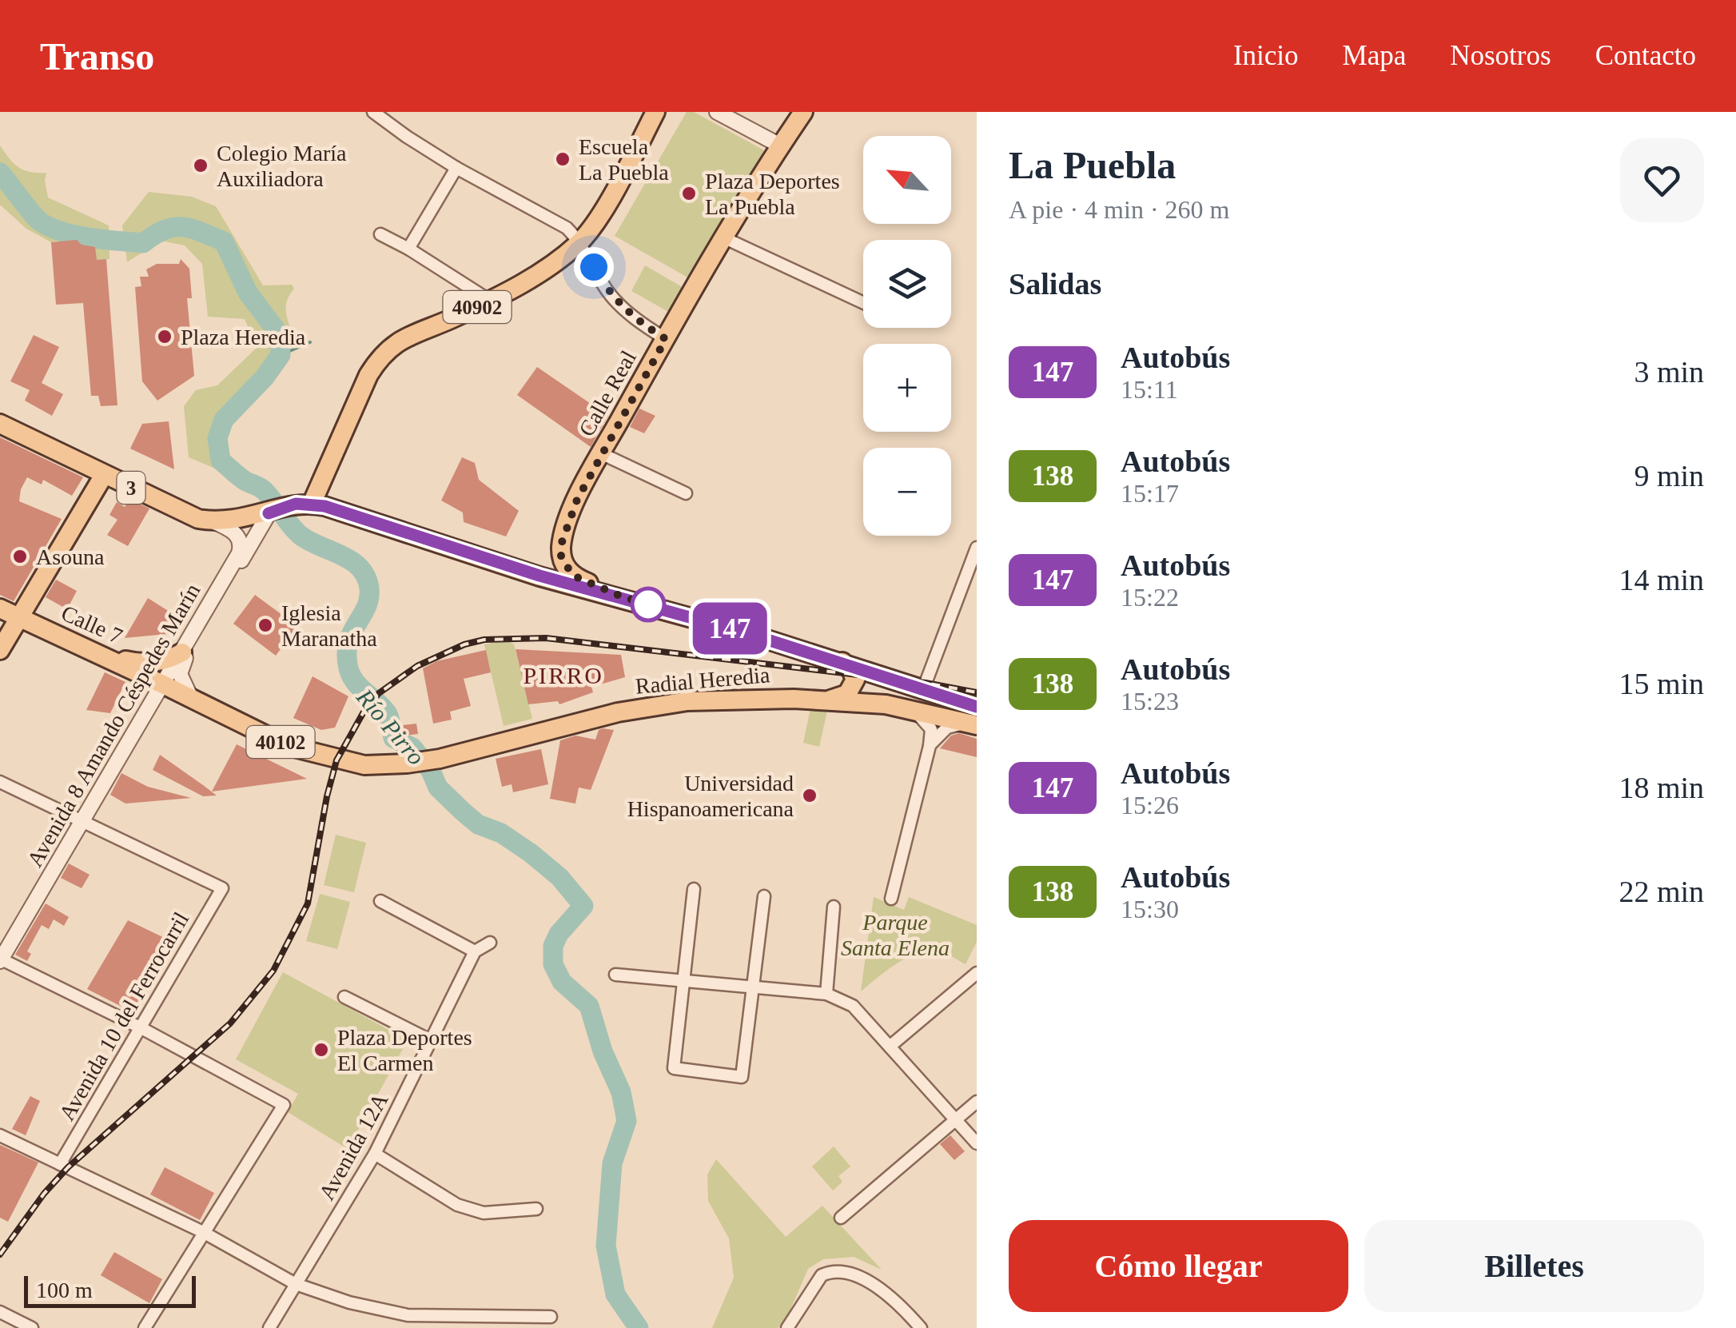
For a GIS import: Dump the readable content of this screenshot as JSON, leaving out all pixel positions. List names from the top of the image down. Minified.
{"streets":{"main road":["40902","Calle Real","3","Calle 7","Radial Heredia","40102"],"street":["Avenida 8 Amando Céspedes Marín","Avenida 10 del Ferrocarril","Avenida 12A"]},"crossings":[["40902","3"],["40902","Radial Heredia"],["Calle Real","Radial Heredia"],["3","Calle 7"],["3","Radial Heredia"],["3","Avenida 8 Amando Céspedes Marín"],["Calle 7","Radial Heredia"],["Calle 7","Avenida 8 Amando Céspedes Marín"],["Radial Heredia","Avenida 8 Amando Céspedes Marín"],["Avenida 8 Amando Céspedes Marín","Avenida 10 del Ferrocarril"]],"districts":["PIRRO"],"water":["Río Pirro"],"parks":["Parque Santa Elena"],"places":["Escuela La Puebla","Colegio María Auxiliadora","Plaza Deportes La Puebla","Plaza Heredia","Asouna","Iglesia Maranatha","Universidad Hispanoamericana","Plaza Deportes El Carmen"],"lines":["bus line 147"],"scale_bar":"100 m","north":"top left","page":{"header":"Transo","nav":["Inicio","Mapa","Nosotros","Contacto"],"on_map":"147","heading":[["La Puebla","A pie · 4 min · 260 m"],"Salidas"],"map_buttons":["+","−"],"list":[{"mark":"147","name":"Autobús","note":"15:11","value":"3 min"},{"mark":"138","name":"Autobús","note":"15:17","value":"9 min"},{"mark":"147","name":"Autobús","note":"15:22","value":"14 min"},{"mark":"138","name":"Autobús","note":"15:23","value":"15 min"},{"mark":"147","name":"Autobús","note":"15:26","value":"18 min"},{"mark":"138","name":"Autobús","note":"15:30","value":"22 min"}],"buttons":["Cómo llegar","Billetes"],"scale":"100 m"}}
